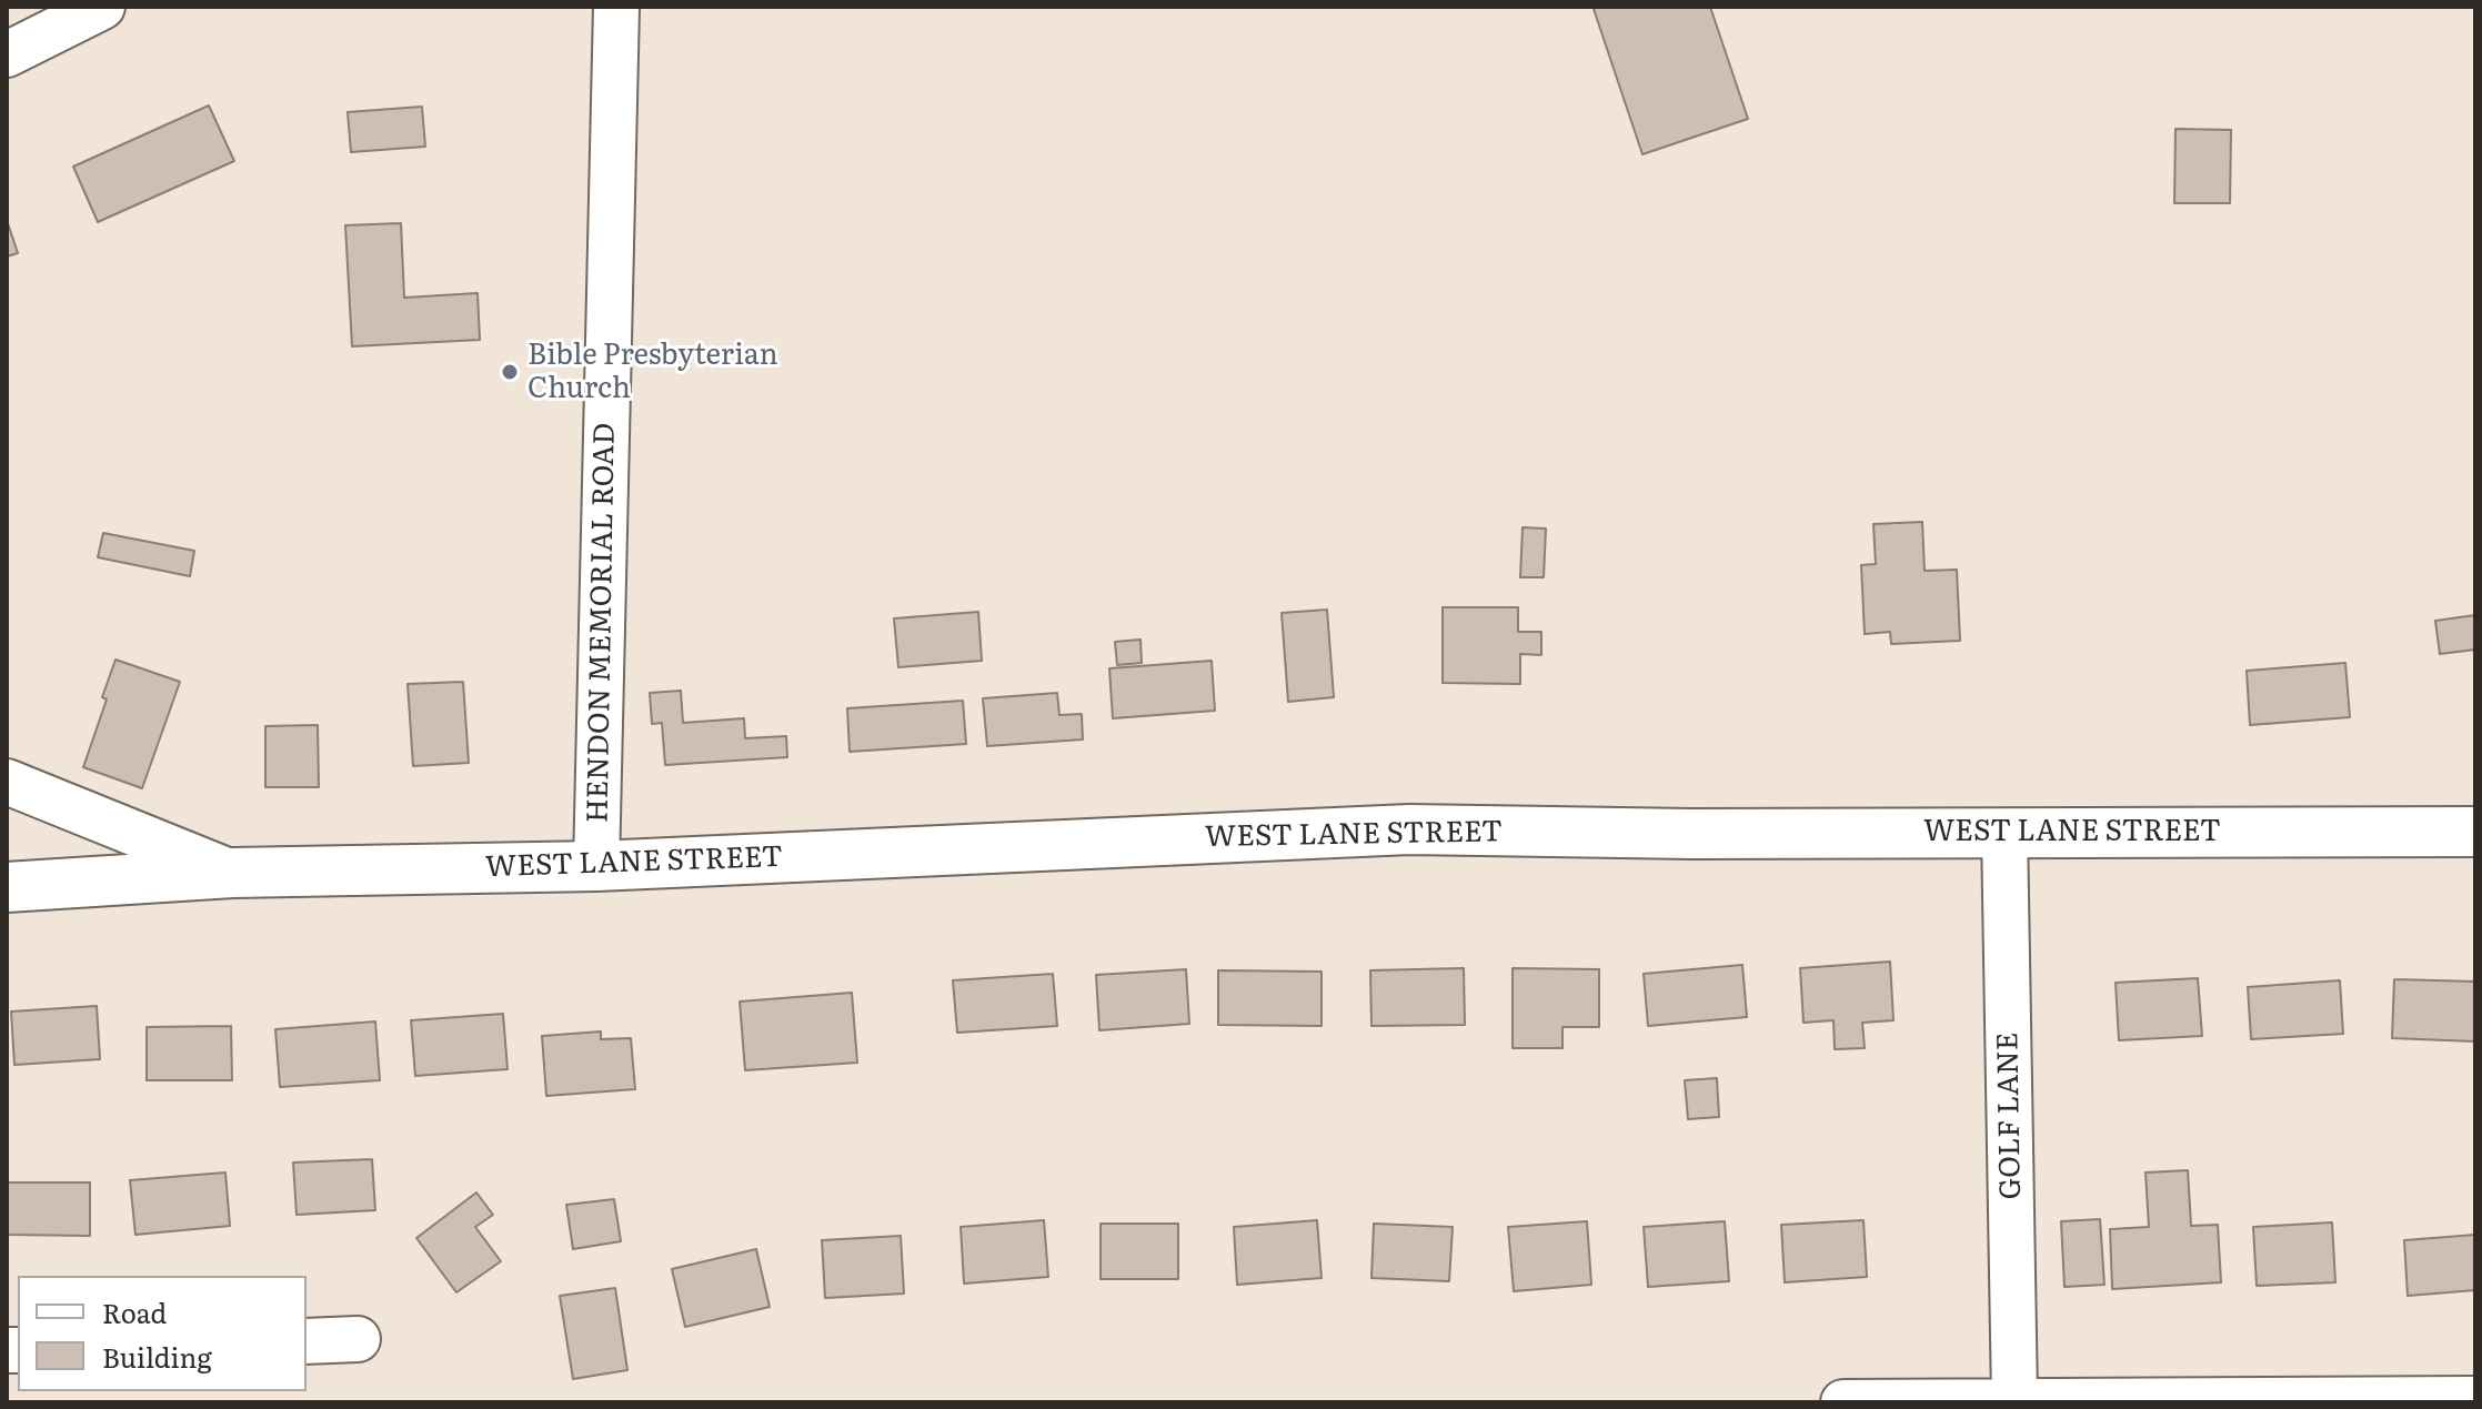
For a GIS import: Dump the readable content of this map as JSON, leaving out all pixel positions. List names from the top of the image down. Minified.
{"streets":{"street":["HENDON MEMORIAL ROAD","WEST LANE STREET","GOLF LANE"]},"crossings":[["HENDON MEMORIAL ROAD","WEST LANE STREET"],["WEST LANE STREET","GOLF LANE"]],"places":["Bible Presbyterian Church"],"legend":["Road","Building"]}
